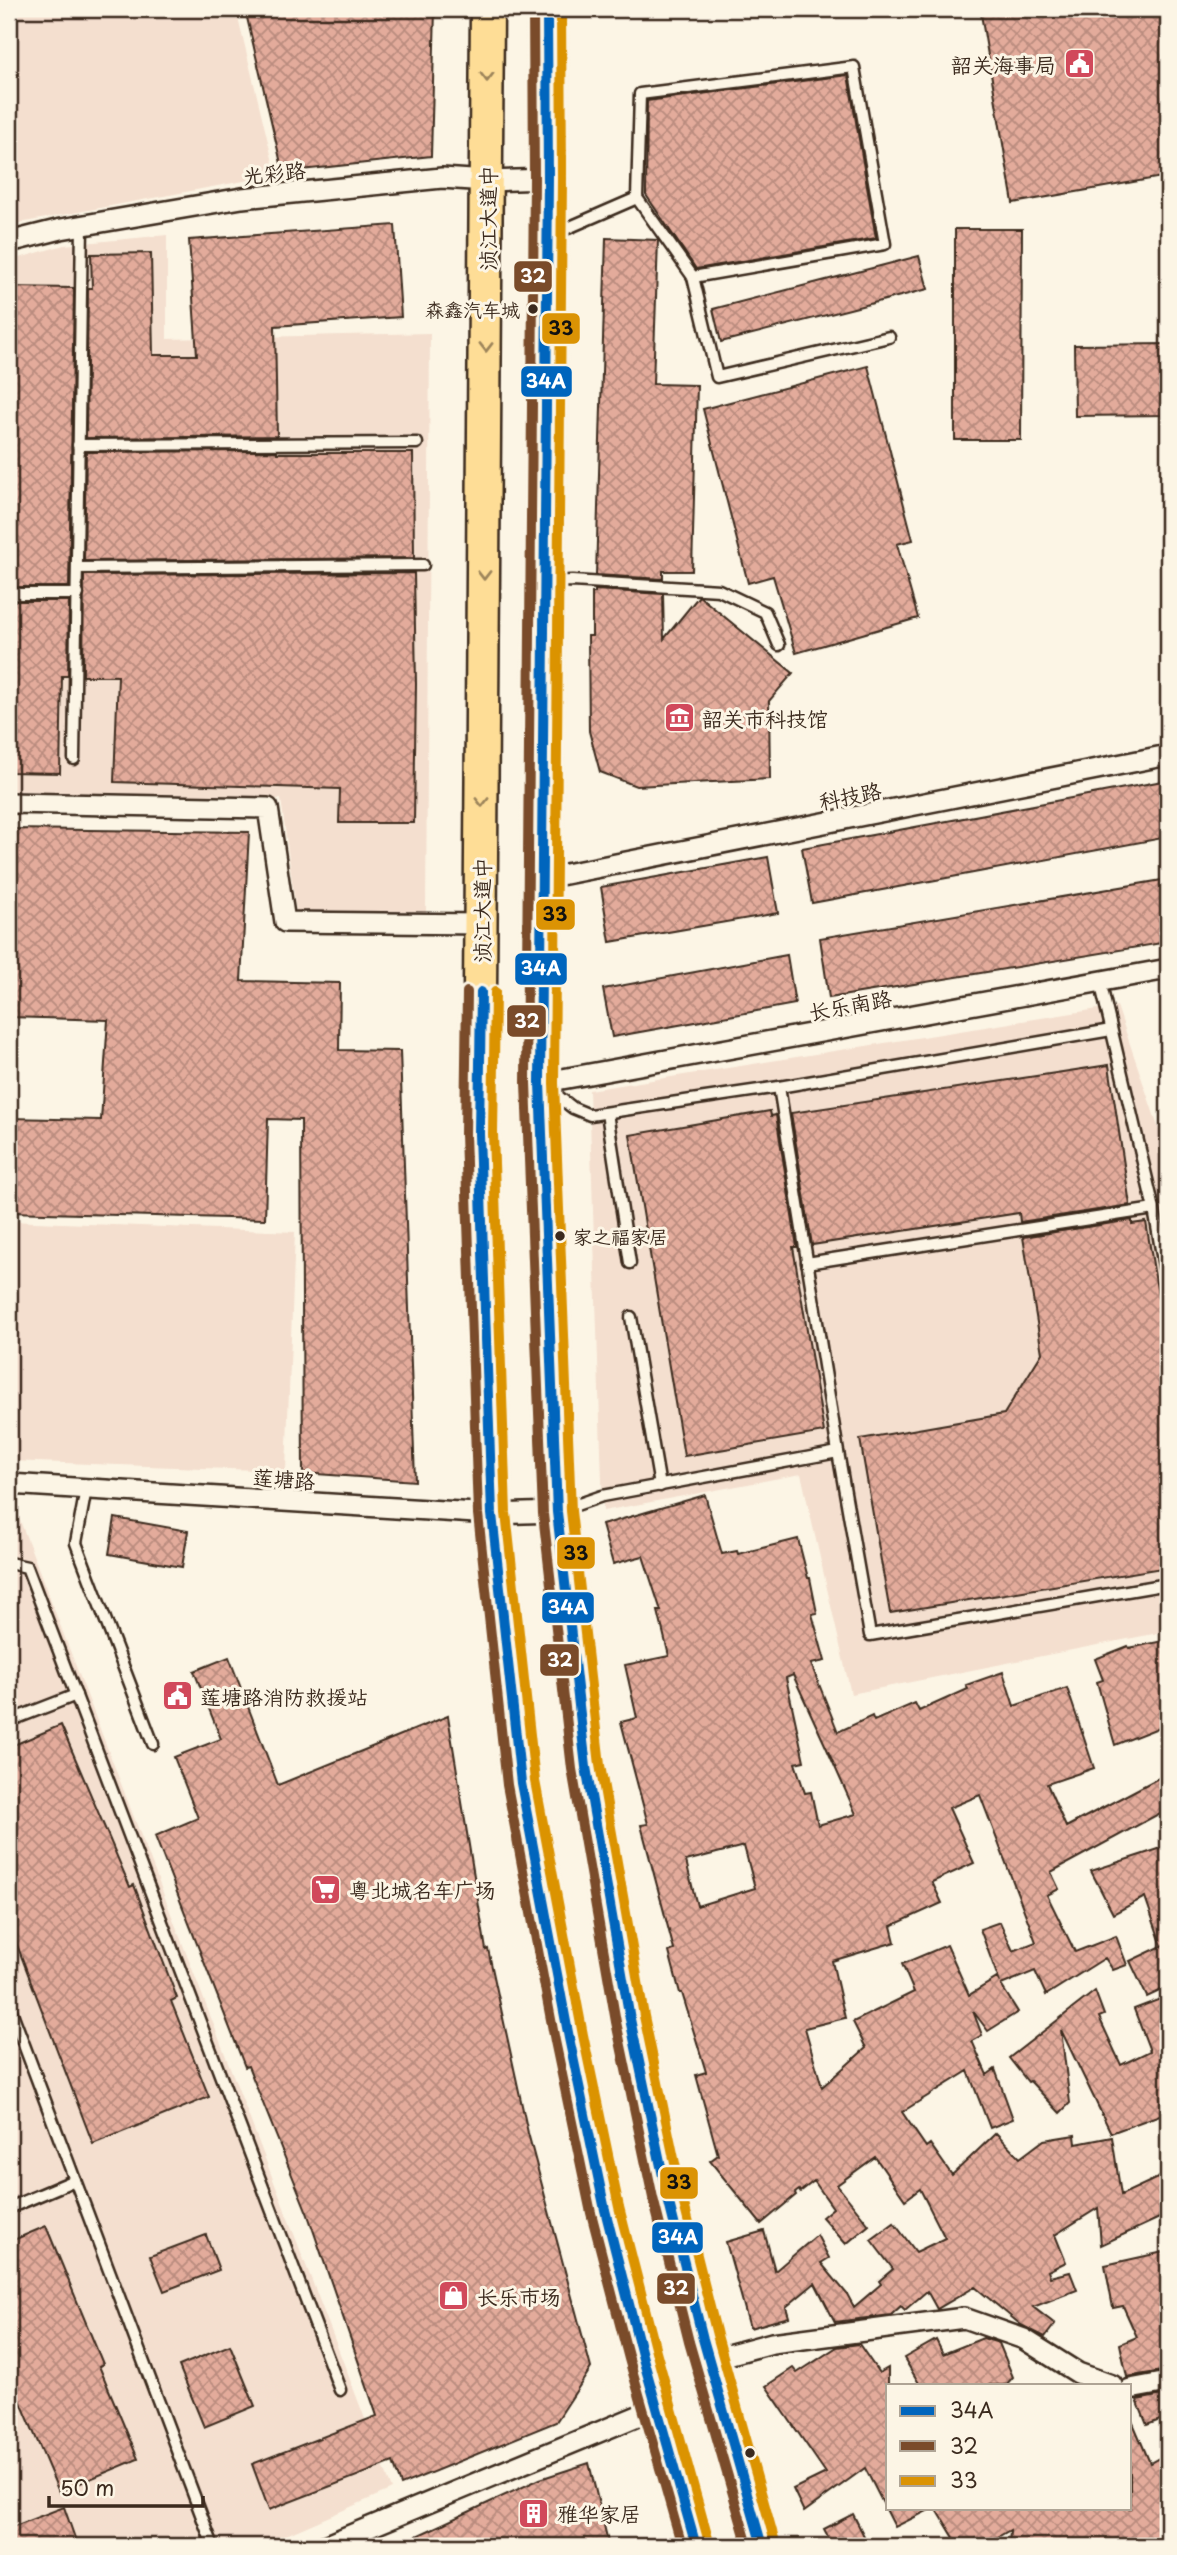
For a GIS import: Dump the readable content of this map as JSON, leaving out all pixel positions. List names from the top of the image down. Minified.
{"streets":{"main road":["浈江大道中"],"street":["光彩路","科技路","长乐南路","莲塘路"]},"crossings":[["光彩路","浈江大道中"],["浈江大道中","莲塘路"]],"places":{"public building":["韶关海事局","莲塘路消防救援站"],"other":["森鑫汽车城","家之福家居"],"museum":["韶关市科技馆"],"supermarket":["粤北城名车广场"],"shop":["长乐市场"],"building":["雅华家居"]},"lines":["transit line 34A","transit line 32","transit line 33"],"legend":["34A","32","33"],"scale_bar":"50 m"}
